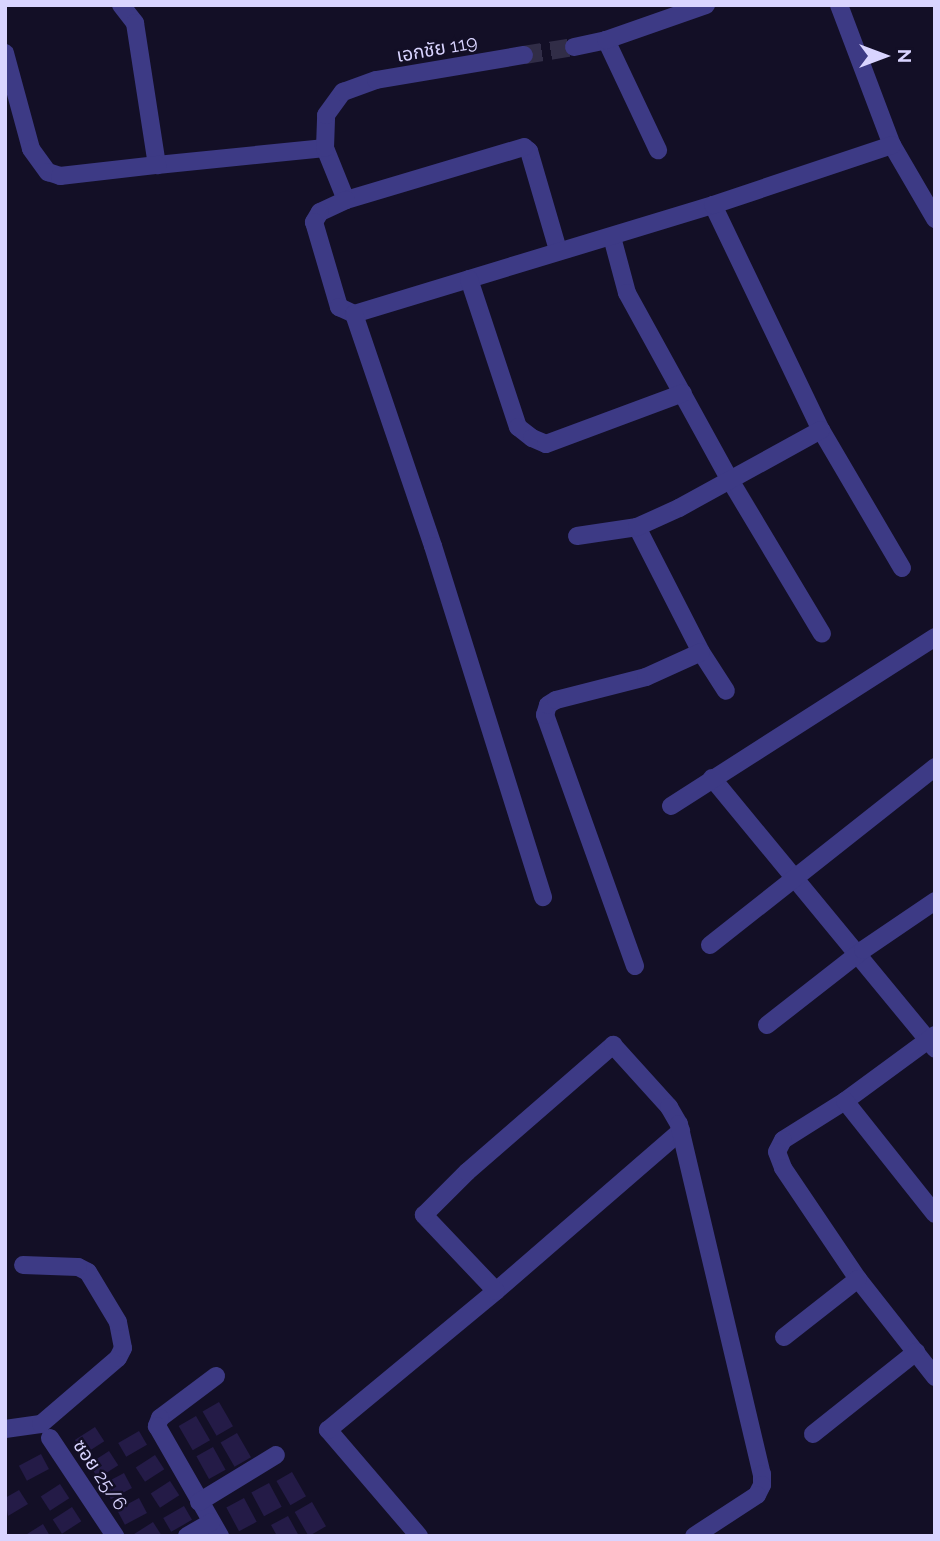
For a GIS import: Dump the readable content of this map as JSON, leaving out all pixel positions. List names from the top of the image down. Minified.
{"streets":{"street":["เอกชัย 119","ซอย 25/6"]},"north":"right"}
